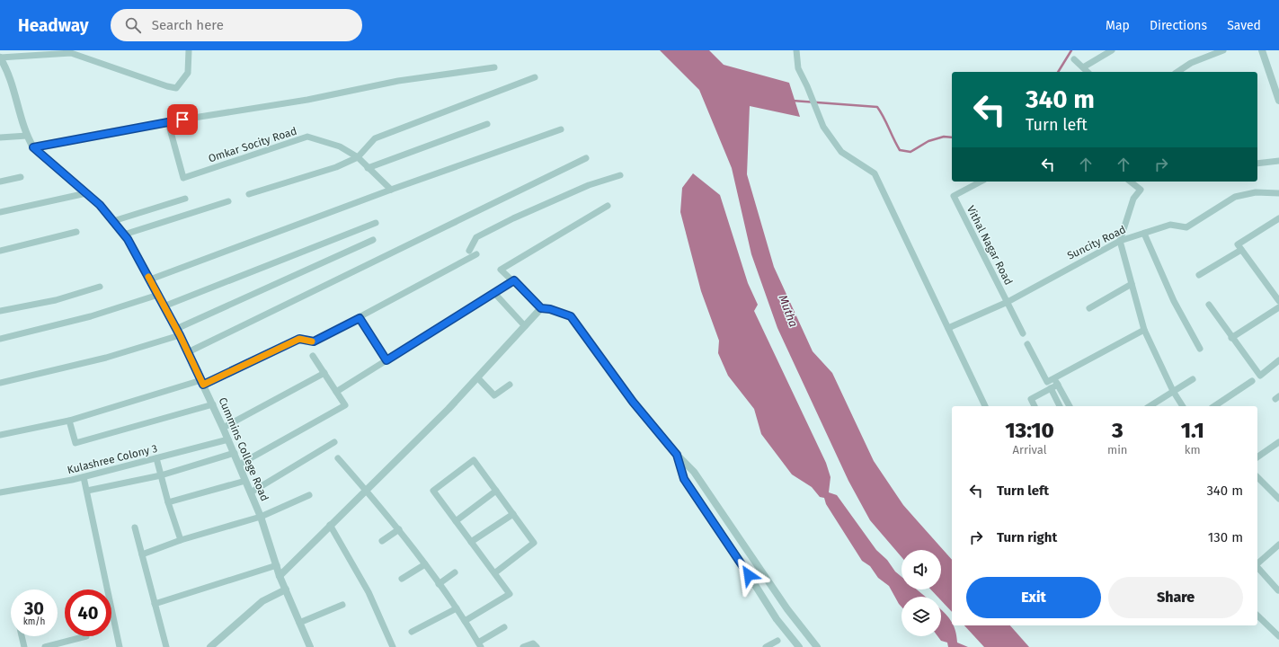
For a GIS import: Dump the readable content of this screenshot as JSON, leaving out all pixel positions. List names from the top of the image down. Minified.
{"streets":{"street":["Omkar Socity Road","Suncity Road","Vithal Nagar Road","Cummins College Road","Kulashree Colony 3"]},"crossings":[["Suncity Road","Vithal Nagar Road"],["Cummins College Road","Kulashree Colony 3"]],"water":["Mutha"],"page":{"header":"Headway","search":"Search here","nav":["Map","Directions","Saved"],"turn":["340 m","Turn left"],"eta":["13:10","Arrival","3","min","1.1","km"],"list":[{"name":"Turn left","value":"340 m"},{"name":"Turn right","value":"130 m"}],"buttons":["Exit","Share"],"speed":"30 km/h","limit":"40"}}
